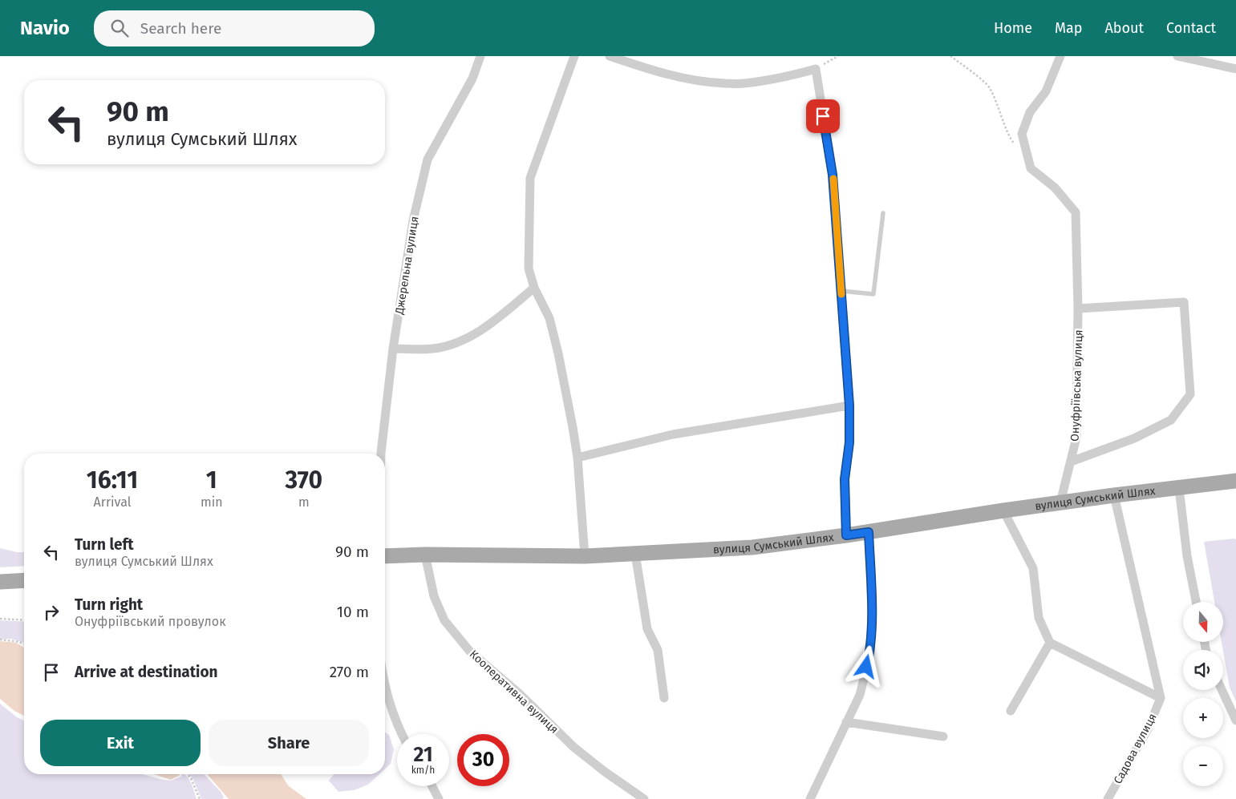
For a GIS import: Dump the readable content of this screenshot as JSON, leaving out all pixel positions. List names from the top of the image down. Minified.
{"streets":{"main road":["вулиця Сумський Шлях"],"street":["Джерельна вулиця","Онуфріївська вулиця","Кооперативна вулиця","Садова вулиця"]},"crossings":[["Онуфріївська вулиця","вулиця Сумський Шлях"],["вулиця Сумський Шлях","Кооперативна вулиця"]],"north":"bottom","page":{"header":"Navio","search":"Search here","nav":["Home","Map","About","Contact"],"turn":["90 m","вулиця Сумський Шлях"],"eta":["16:11","Arrival","1","min","370","m"],"list":[{"name":"Turn left","note":"вулиця Сумський Шлях","value":"90 m"},{"name":"Turn right","note":"Онуфріївський провулок","value":"10 m"},{"name":"Arrive at destination","value":"270 m"}],"map_buttons":["+","−"],"buttons":["Exit","Share"],"speed":"21 km/h","limit":"30"}}
